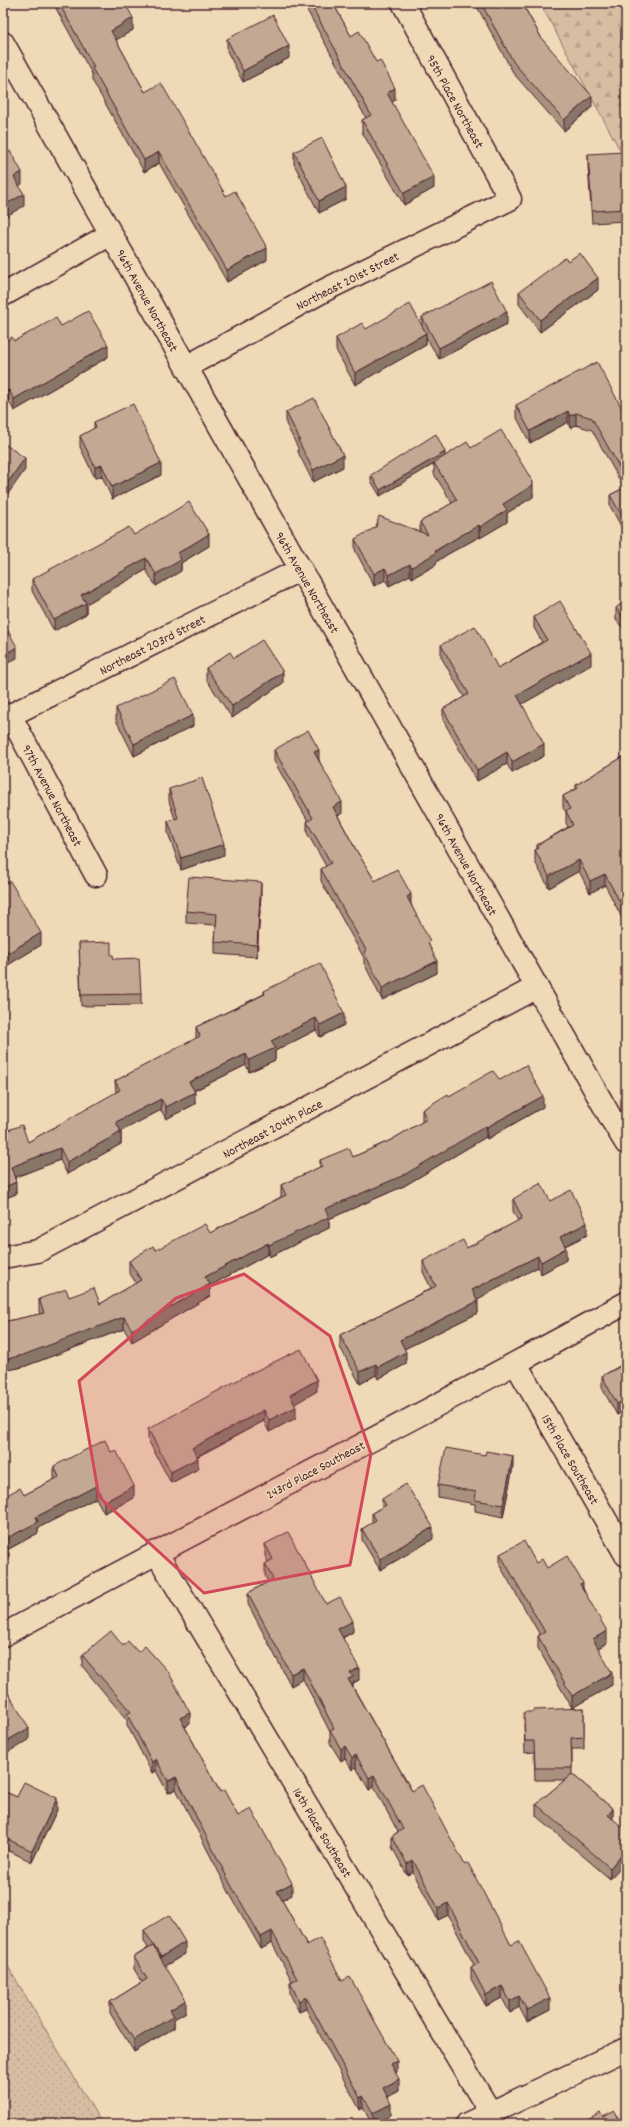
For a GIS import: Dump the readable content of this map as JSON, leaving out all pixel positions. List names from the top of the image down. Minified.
{"streets":{"street":["95th Place Northeast","Northeast 201st Street","96th Avenue Northeast","Northeast 203rd Street","97th Avenue Northeast","Northeast 204th Place","15th Place Southeast","243rd Place Southeast","16th Place Southeast"]},"crossings":[["95th Place Northeast","Northeast 201st Street"],["Northeast 201st Street","96th Avenue Northeast"],["96th Avenue Northeast","Northeast 203rd Street"],["96th Avenue Northeast","Northeast 204th Place"],["Northeast 203rd Street","97th Avenue Northeast"],["15th Place Southeast","243rd Place Southeast"],["243rd Place Southeast","16th Place Southeast"]]}
